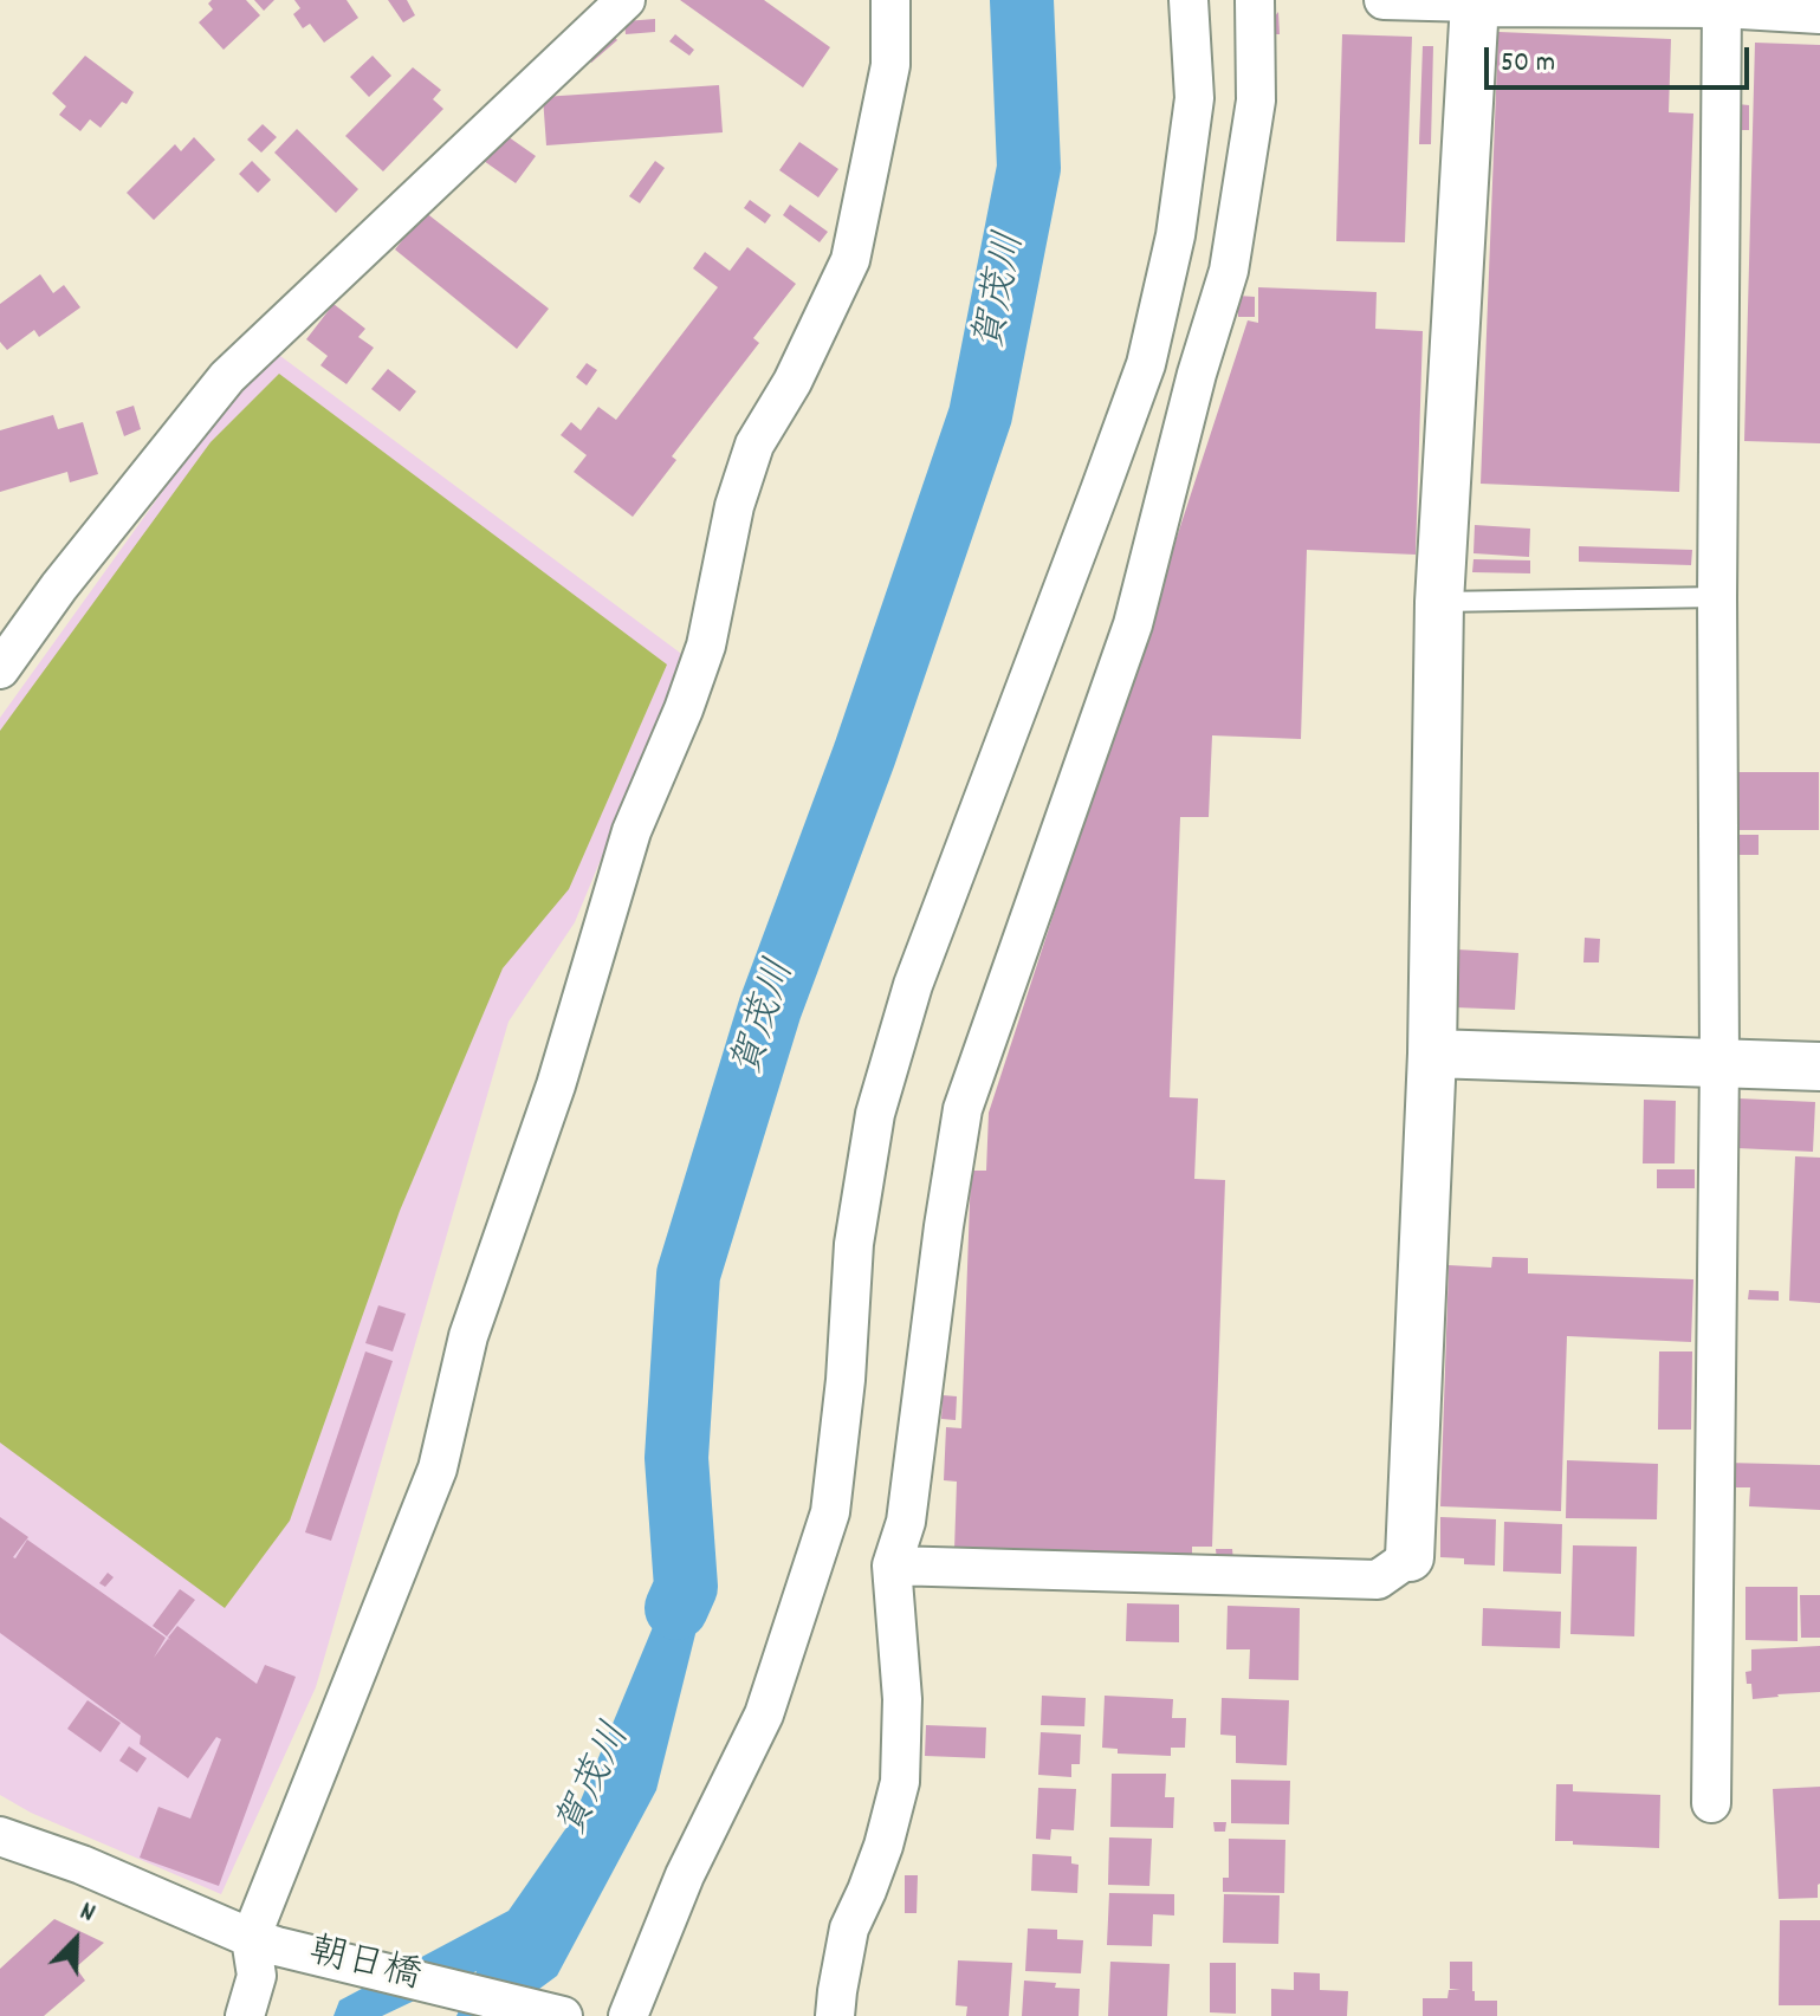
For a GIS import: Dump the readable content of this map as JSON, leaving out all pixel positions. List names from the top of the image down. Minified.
{"streets":{"street":["朝日橋"]},"water":["賀茂川"],"scale_bar":"50 m","north":"top right"}
